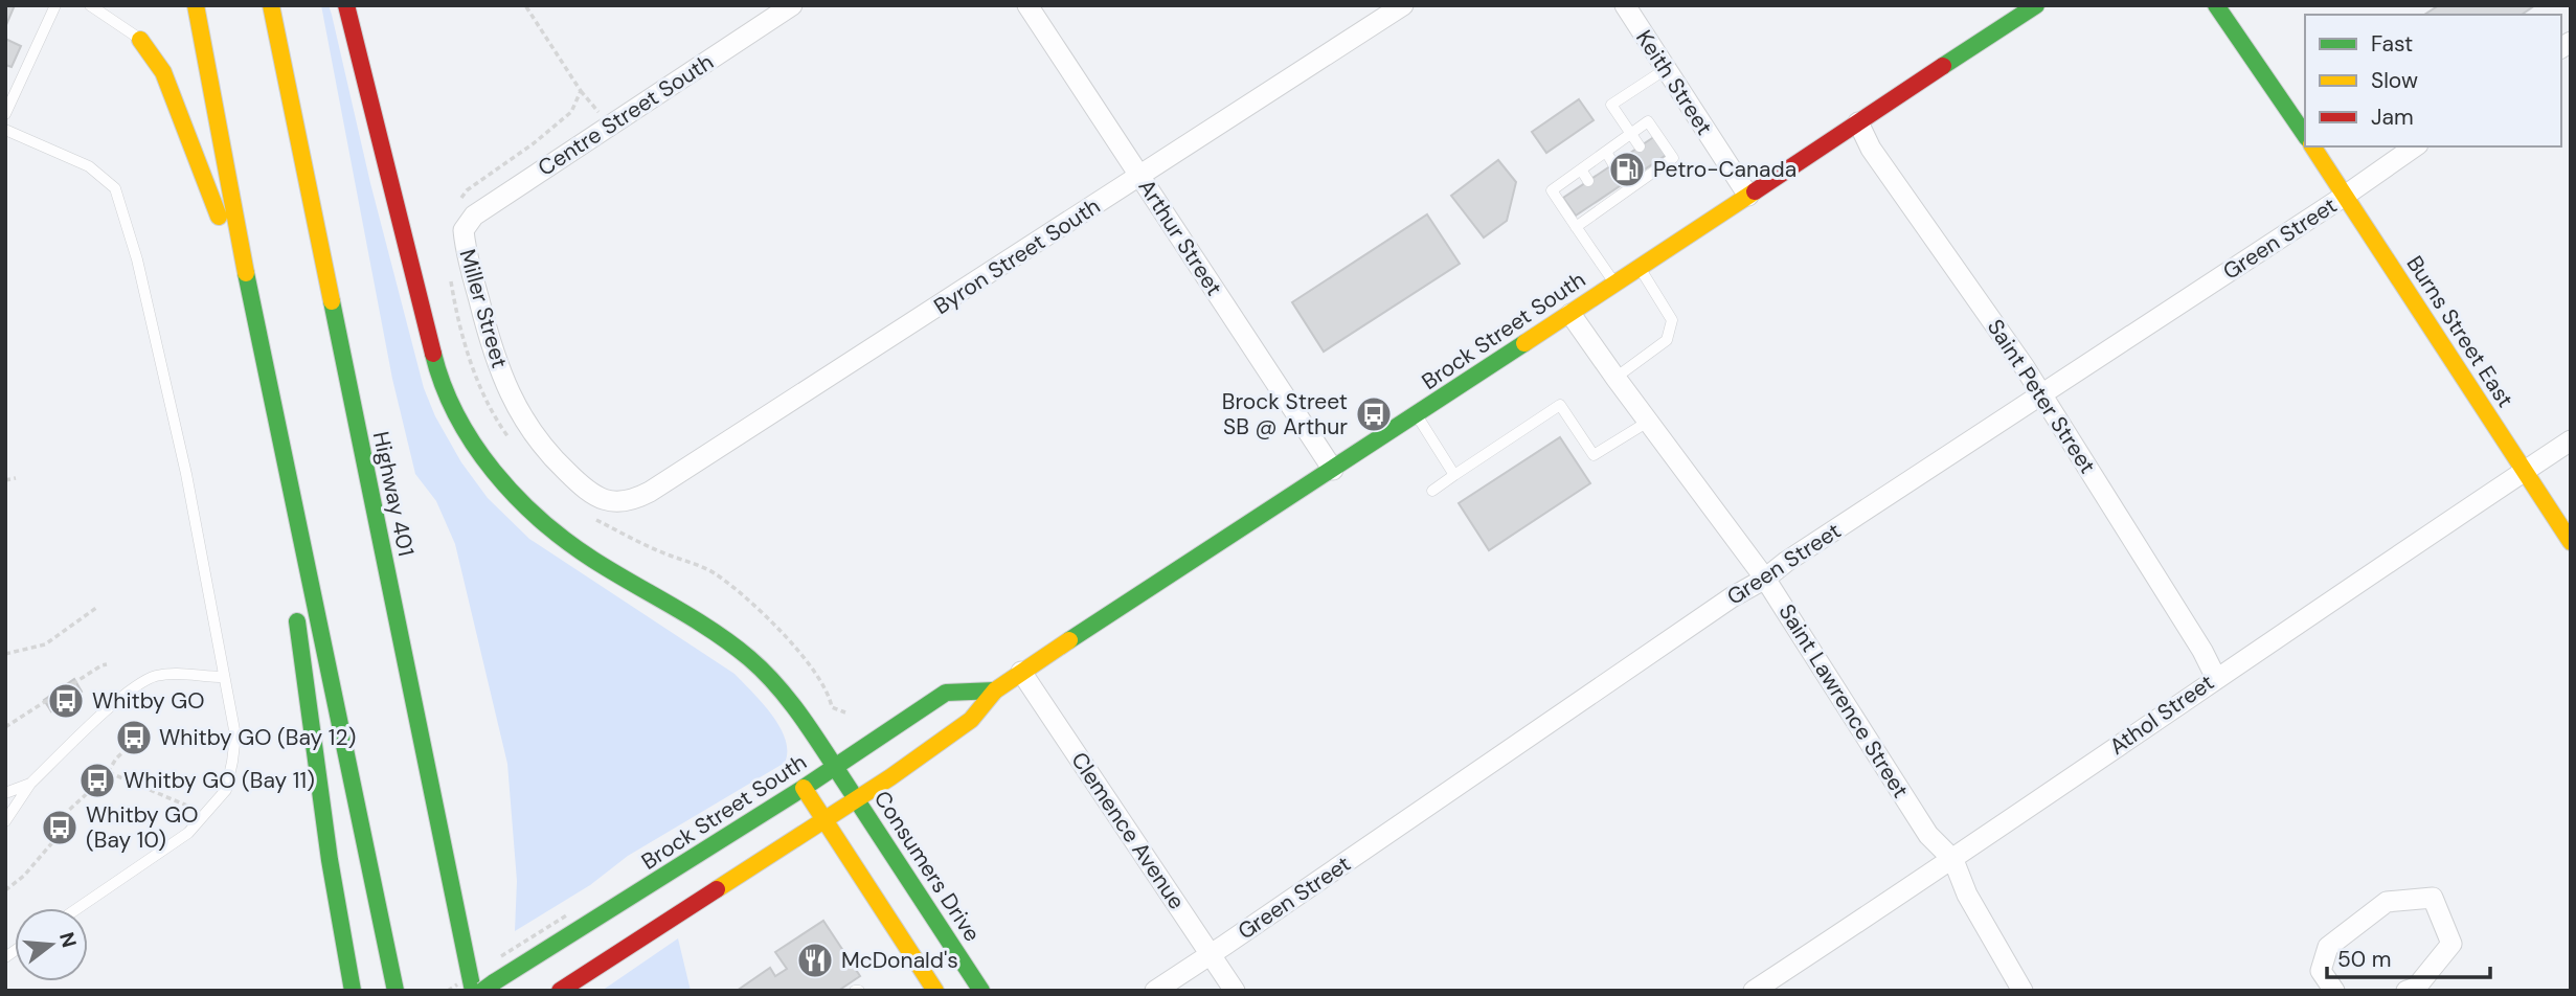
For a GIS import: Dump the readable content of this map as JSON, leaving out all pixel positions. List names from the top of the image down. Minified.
{"streets":{"main road":["Brock Street South","Burns Street East","Highway 401","Consumers Drive"],"street":["Keith Street","Centre Street South","Arthur Street","Green Street","Byron Street South","Miller Street","Saint Peter Street","Saint Lawrence Street","Athol Street","Clemence Avenue"]},"crossings":[["Keith Street","Brock Street South"],["Centre Street South","Miller Street"],["Arthur Street","Byron Street South"],["Arthur Street","Brock Street South"],["Green Street","Burns Street East"],["Green Street","Saint Peter Street"],["Green Street","Saint Lawrence Street"],["Green Street","Clemence Avenue"],["Byron Street South","Miller Street"],["Brock Street South","Saint Peter Street"],["Brock Street South","Saint Lawrence Street"],["Brock Street South","Clemence Avenue"],["Brock Street South","Consumers Drive"],["Burns Street East","Athol Street"],["Saint Peter Street","Athol Street"],["Saint Lawrence Street","Athol Street"]],"places":{"fuel station":["Petro-Canada"],"bus stop":["Brock Street SB @ Arthur","Whitby GO","Whitby GO (Bay 12)","Whitby GO (Bay 11)","Whitby GO (Bay 10)"],"restaurant":["McDonald's"]},"legend":["Fast","Slow","Jam"],"scale_bar":"50 m","north":"right"}
